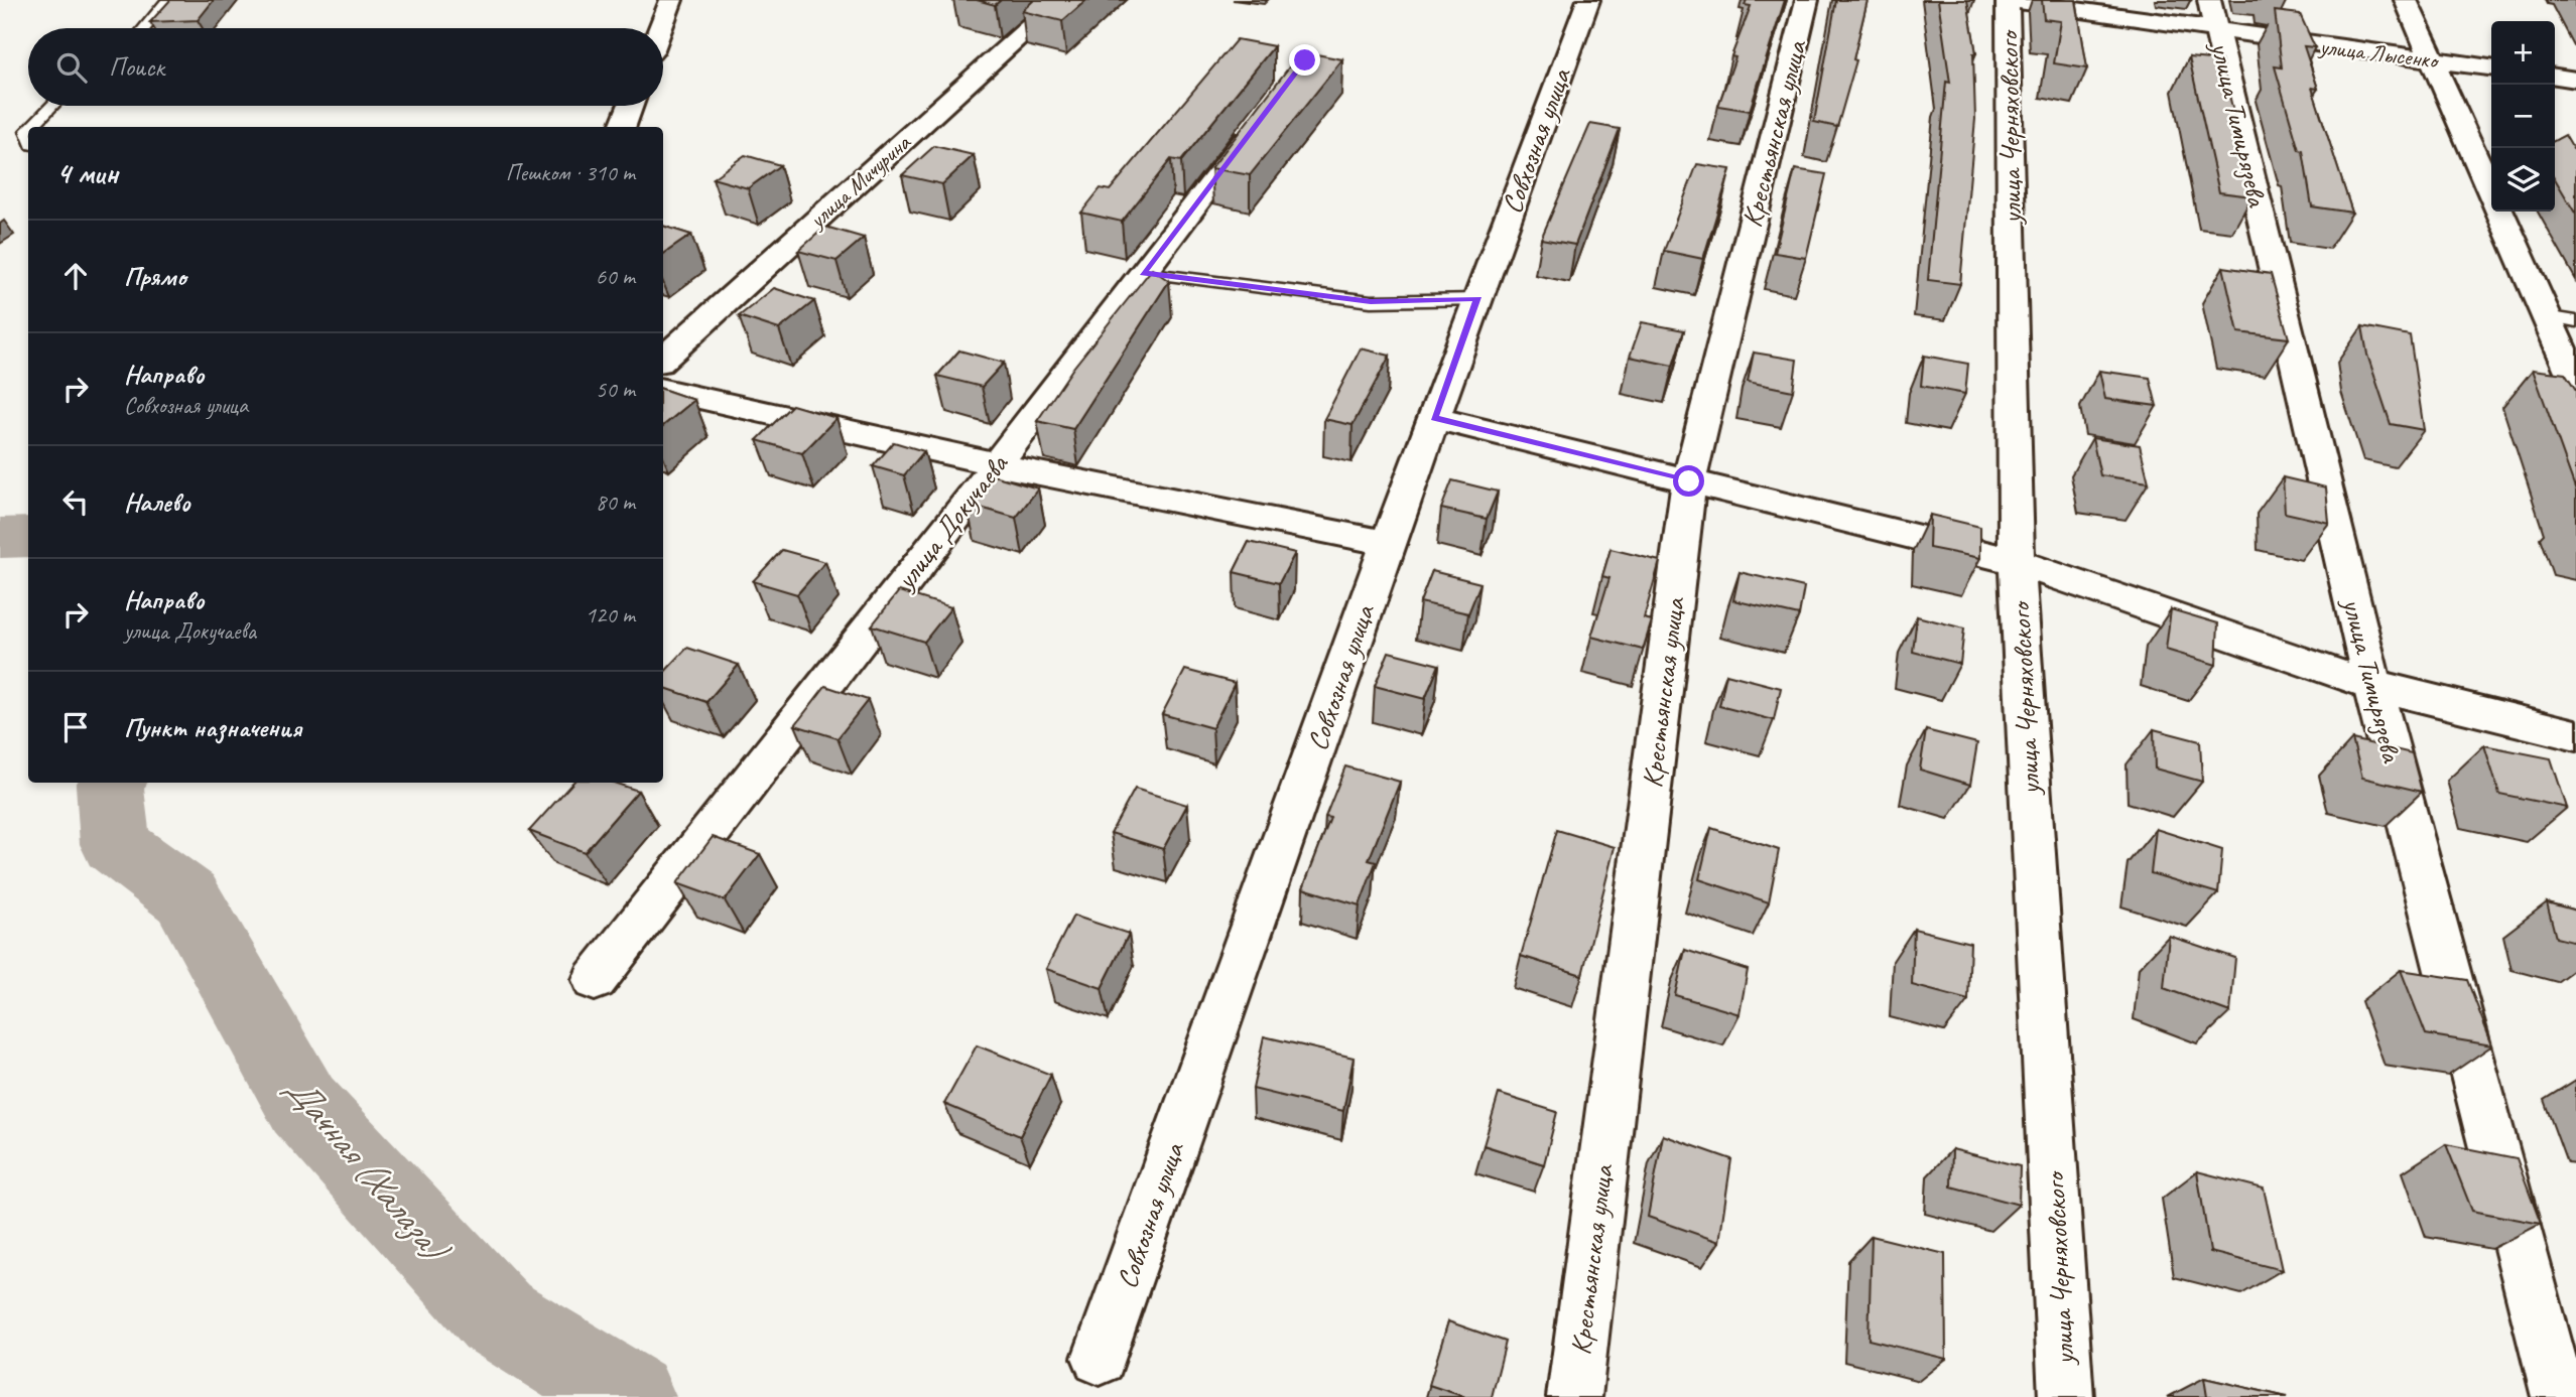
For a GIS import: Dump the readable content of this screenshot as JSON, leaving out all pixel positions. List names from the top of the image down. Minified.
{"streets":{"street":["улица Лысенко","улица Тимирязева","улица Черняховского","Крестьянская улица","Совхозная улица","улица Мичурина","улица Докучаева"]},"crossings":[["улица Лысенко","улица Тимирязева"],["улица Лысенко","улица Черняховского"]],"water":["Дачная (Халаза)"],"page":{"map_buttons":["+","−"],"search":"Поиск","heading":["4 мин","Пешком · 310 m"],"list":[["Прямо","60 m"],["Направо","Совхозная улица","50 m"],["Налево","80 m"],["Направо","улица Докучаева","120 m"],"Пункт назначения"]}}
